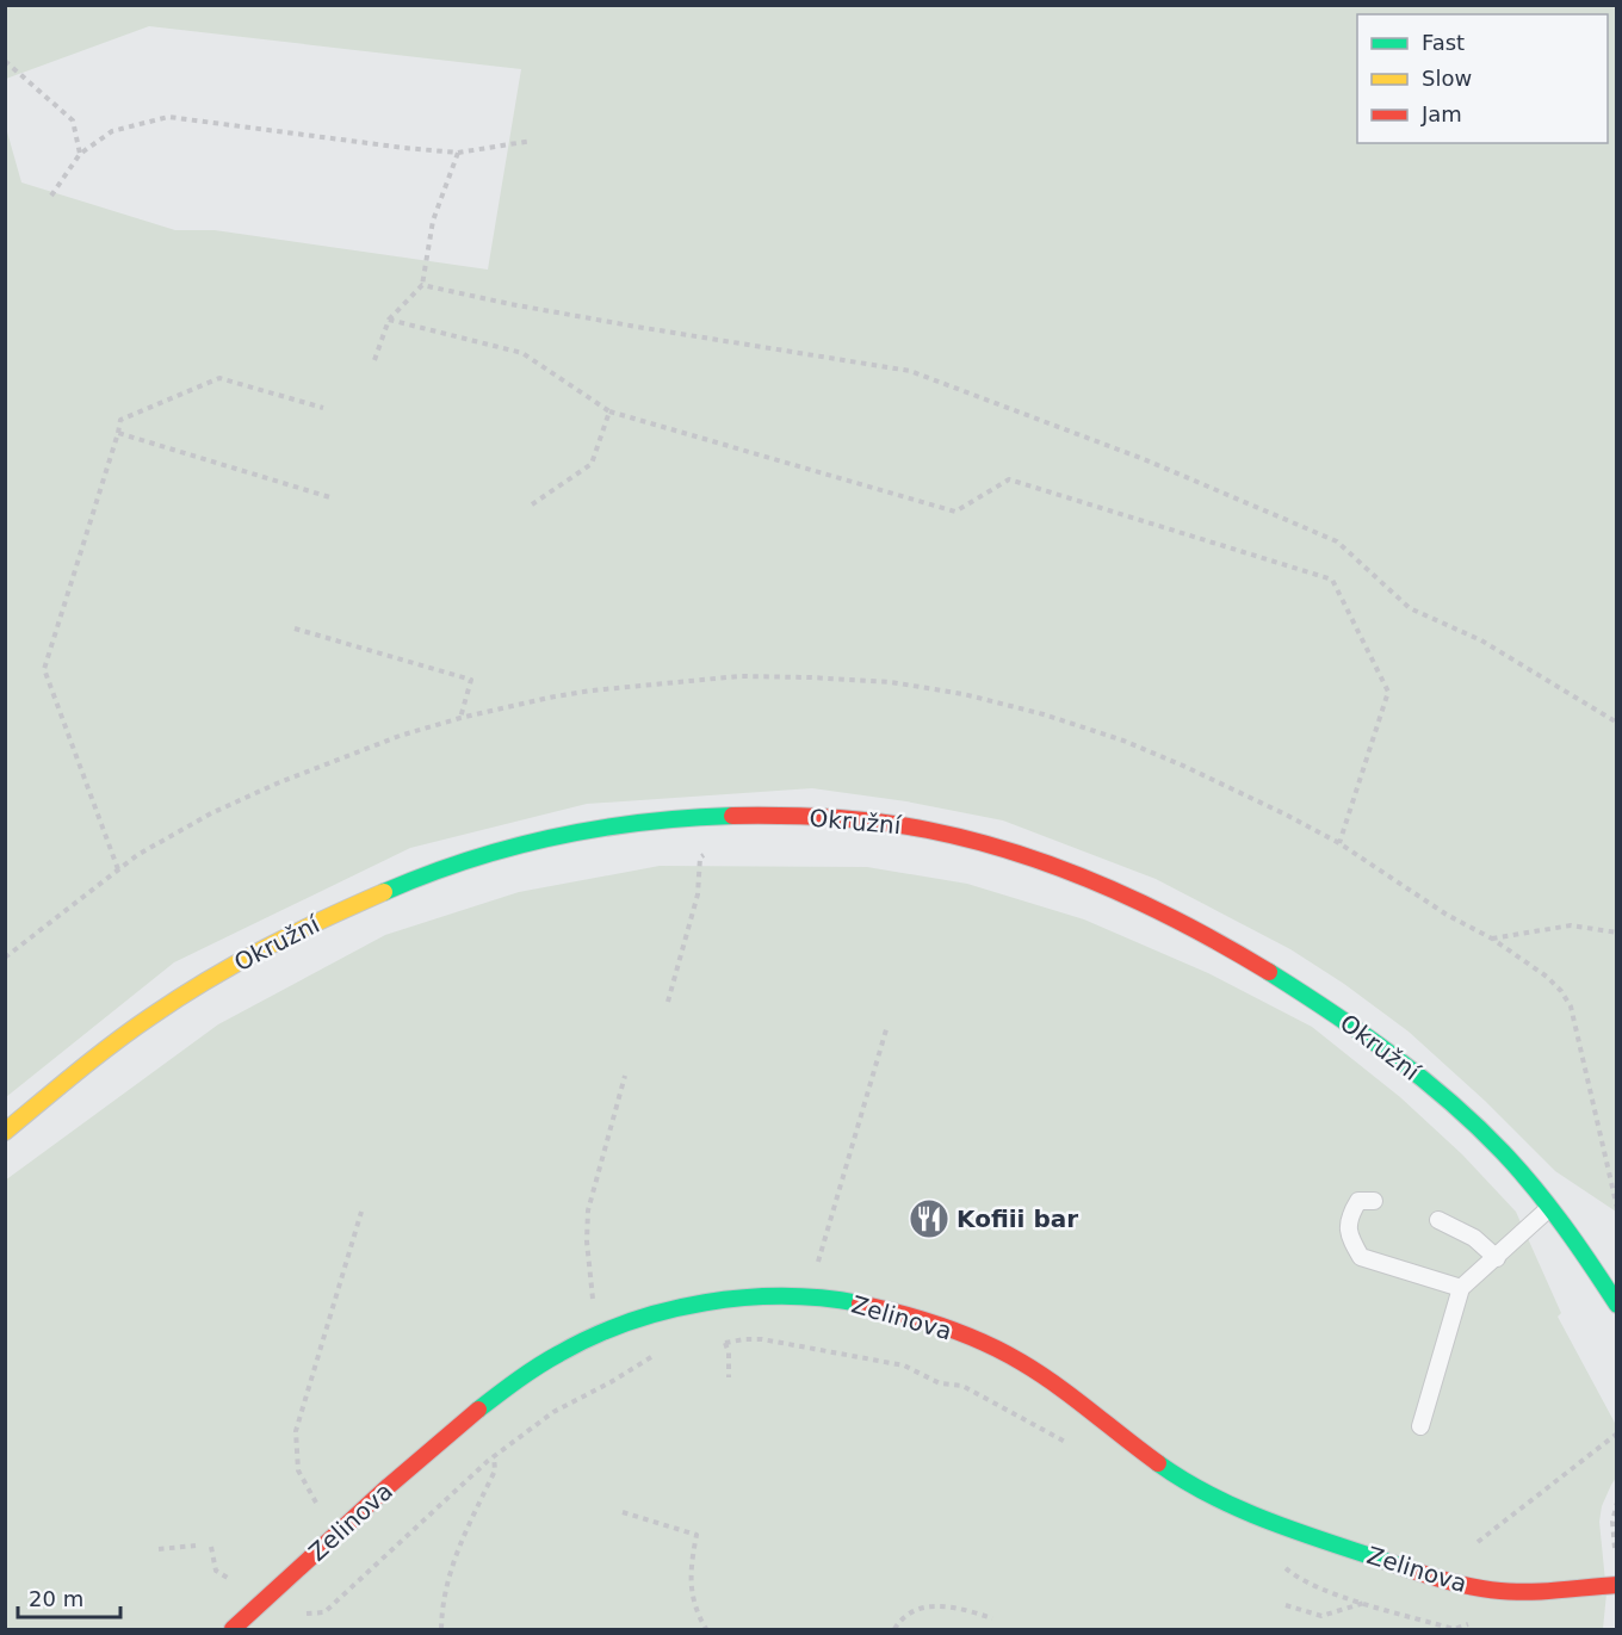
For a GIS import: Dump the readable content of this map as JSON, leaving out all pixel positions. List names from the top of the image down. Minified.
{"streets":{"street":["Okružní","Zelinova"]},"places":{"restaurant":["Kofiii bar"]},"legend":["Fast","Slow","Jam"],"scale_bar":"20 m"}
